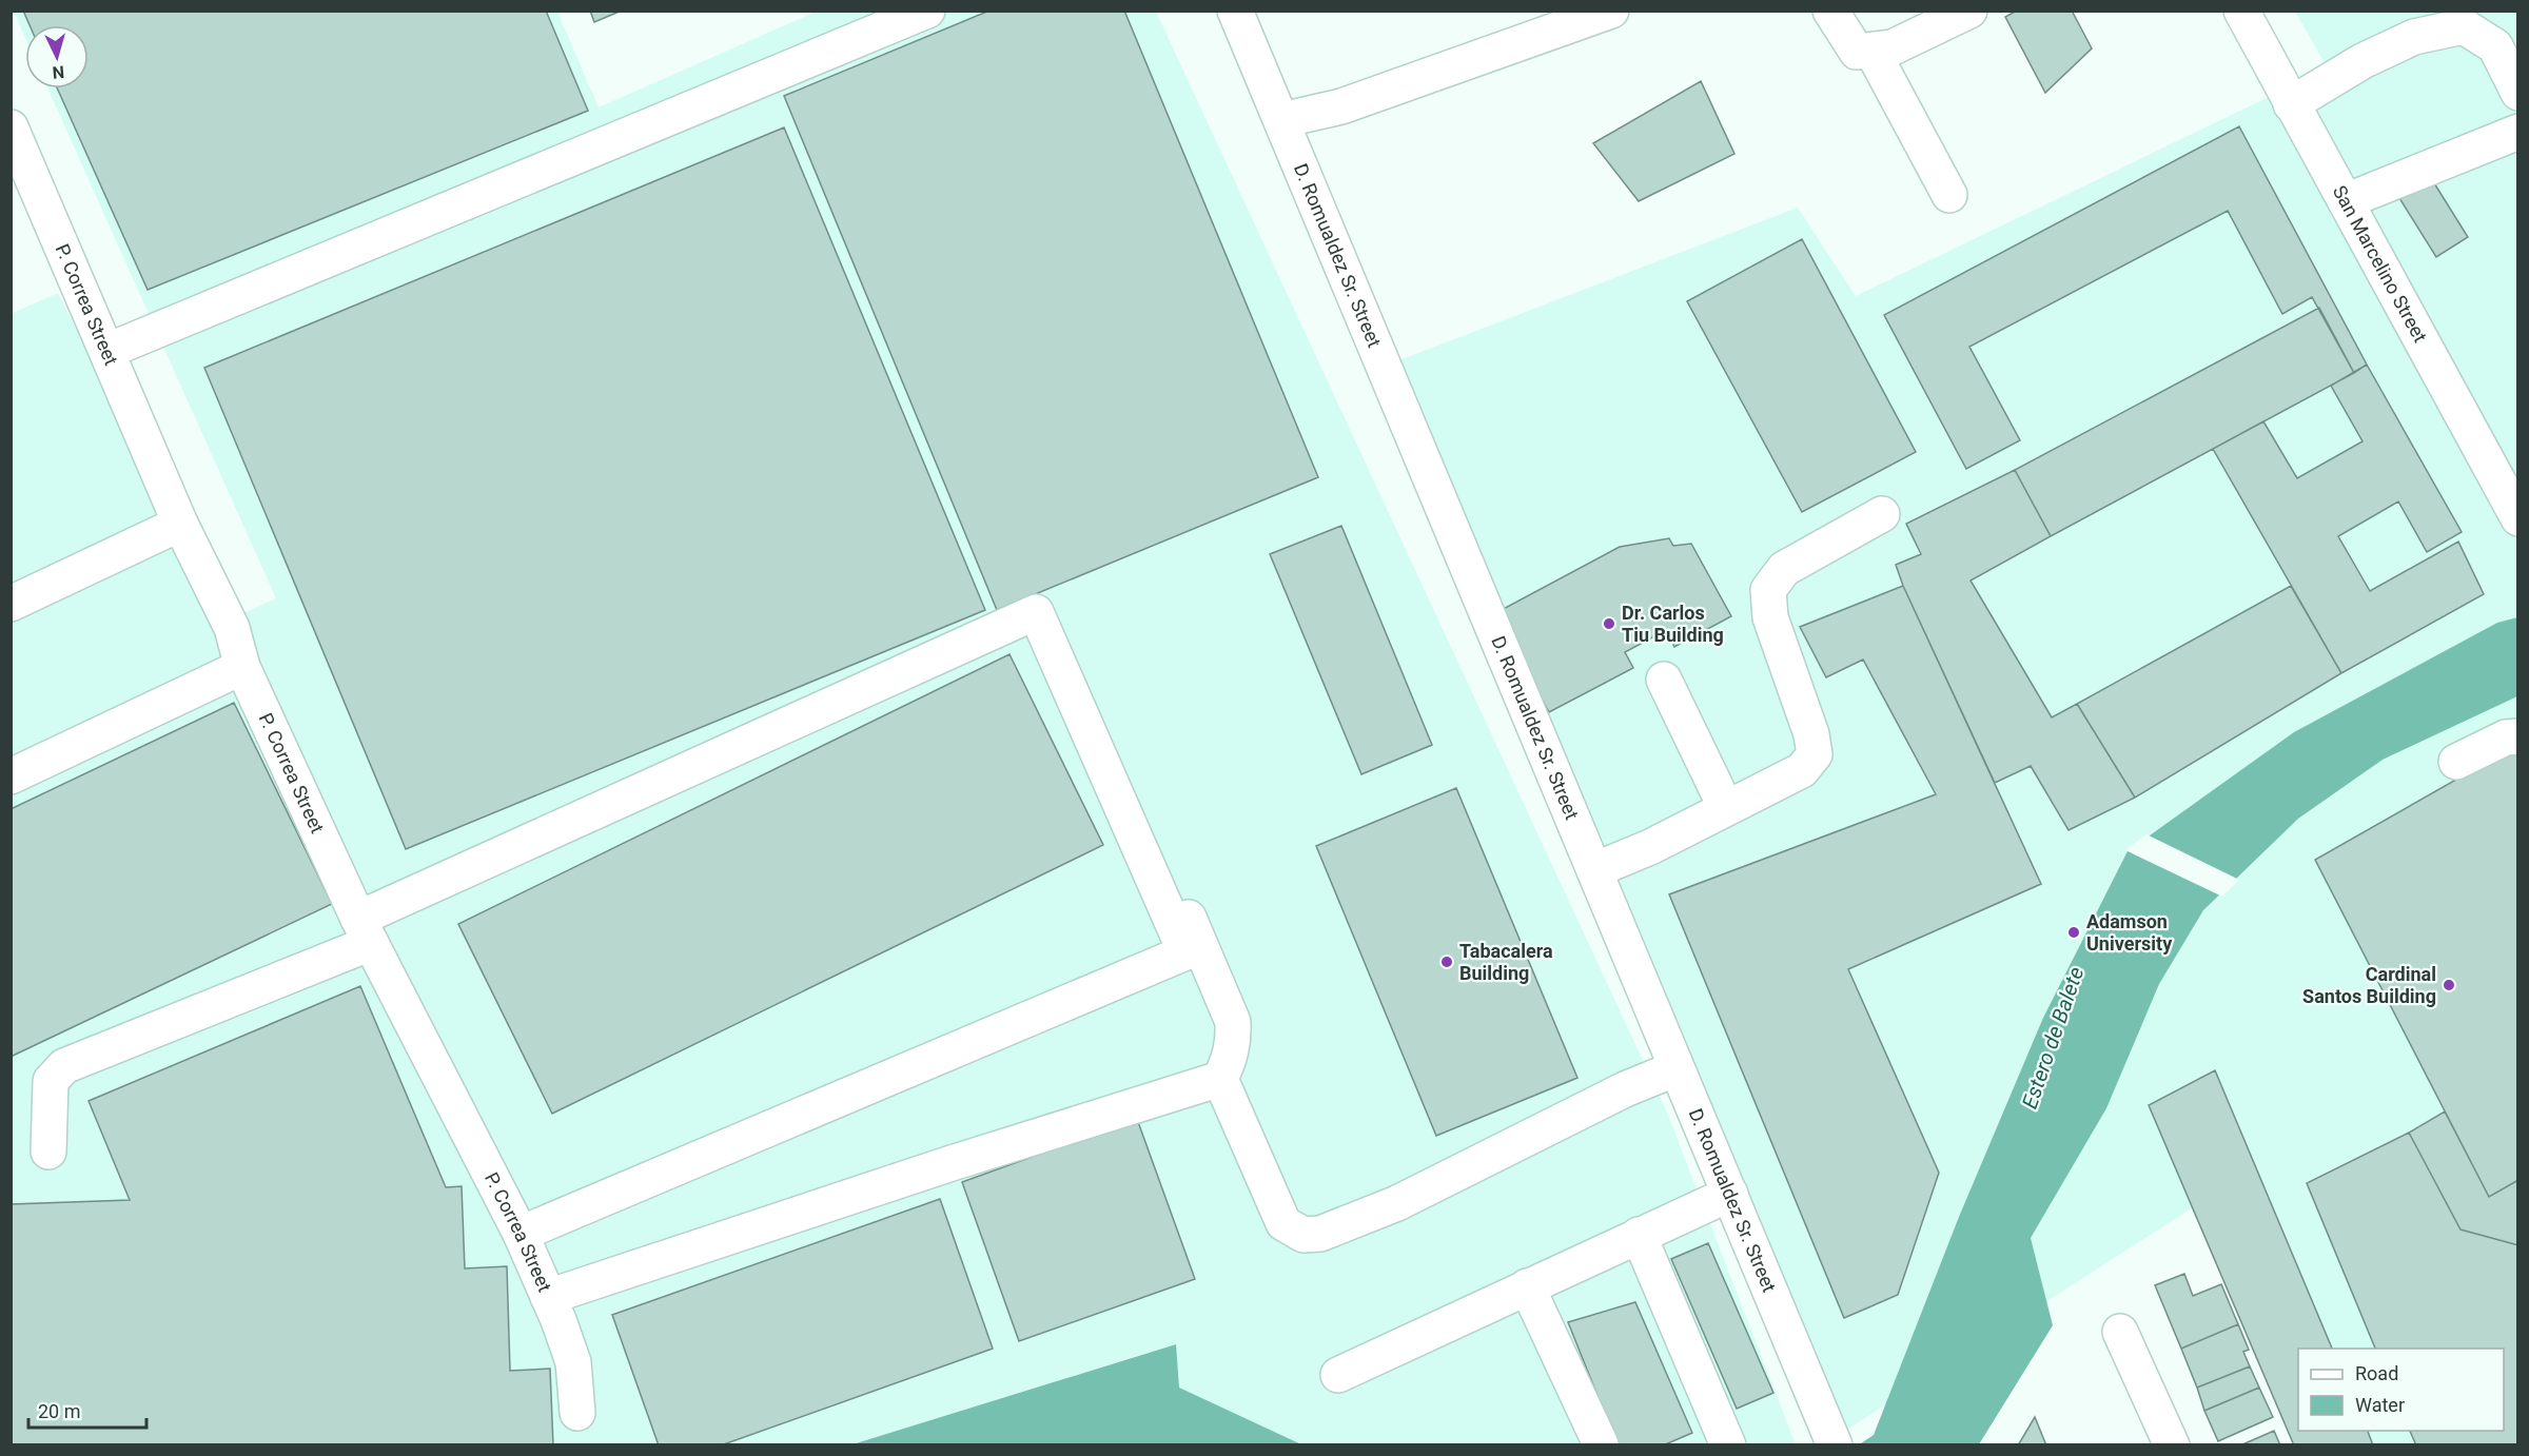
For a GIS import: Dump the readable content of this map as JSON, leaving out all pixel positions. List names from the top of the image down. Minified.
{"streets":{"main road":["D. Romualdez Sr. Street","San Marcelino Street","P. Correa Street"]},"water":["Estero de Balete"],"places":["Dr. Carlos Tiu Building","Adamson University","Tabacalera Building","Cardinal Santos Building"],"legend":["Road","Water"],"scale_bar":"20 m","north":"bottom"}
